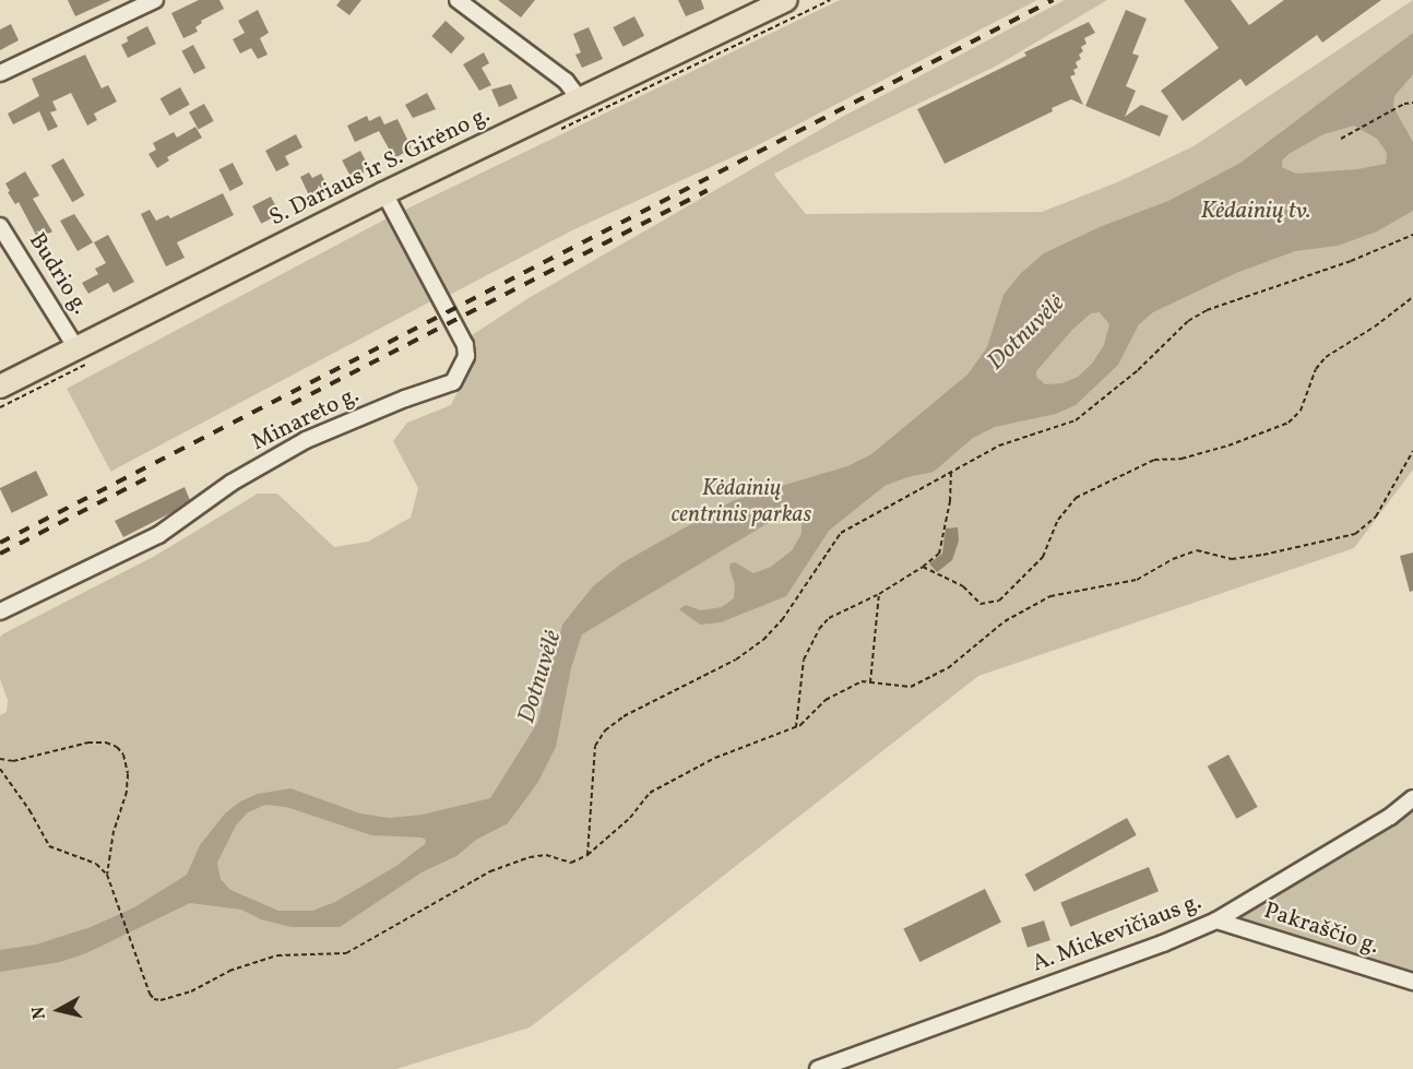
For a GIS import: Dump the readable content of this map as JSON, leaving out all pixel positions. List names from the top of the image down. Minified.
{"streets":{"main road":["S. Dariaus ir S. Girėno g."],"street":["Budrio g.","Minareto g.","Pakraščio g.","A. Mickevičiaus g."]},"crossings":[["S. Dariaus ir S. Girėno g.","Budrio g."],["S. Dariaus ir S. Girėno g.","Minareto g."],["Pakraščio g.","A. Mickevičiaus g."]],"water":["Kėdainių tv.","Dotnuvėlė"],"parks":["Kėdainių centrinis parkas"],"north":"left"}
